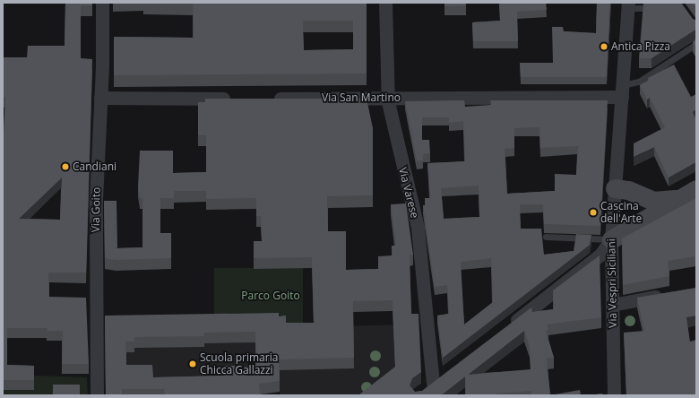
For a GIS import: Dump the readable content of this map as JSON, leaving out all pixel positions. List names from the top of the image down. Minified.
{"streets":{"street":["Via San Martino","Via Varese","Via Goito","Via Vespri Siciliani"]},"crossings":[["Via San Martino","Via Varese"],["Via San Martino","Via Vespri Siciliani"]],"parks":["Parco Goito"],"places":["Antica Pizza","Candiani","Cascina dell'Arte","Scuola primaria Chicca Gallazzi"]}
